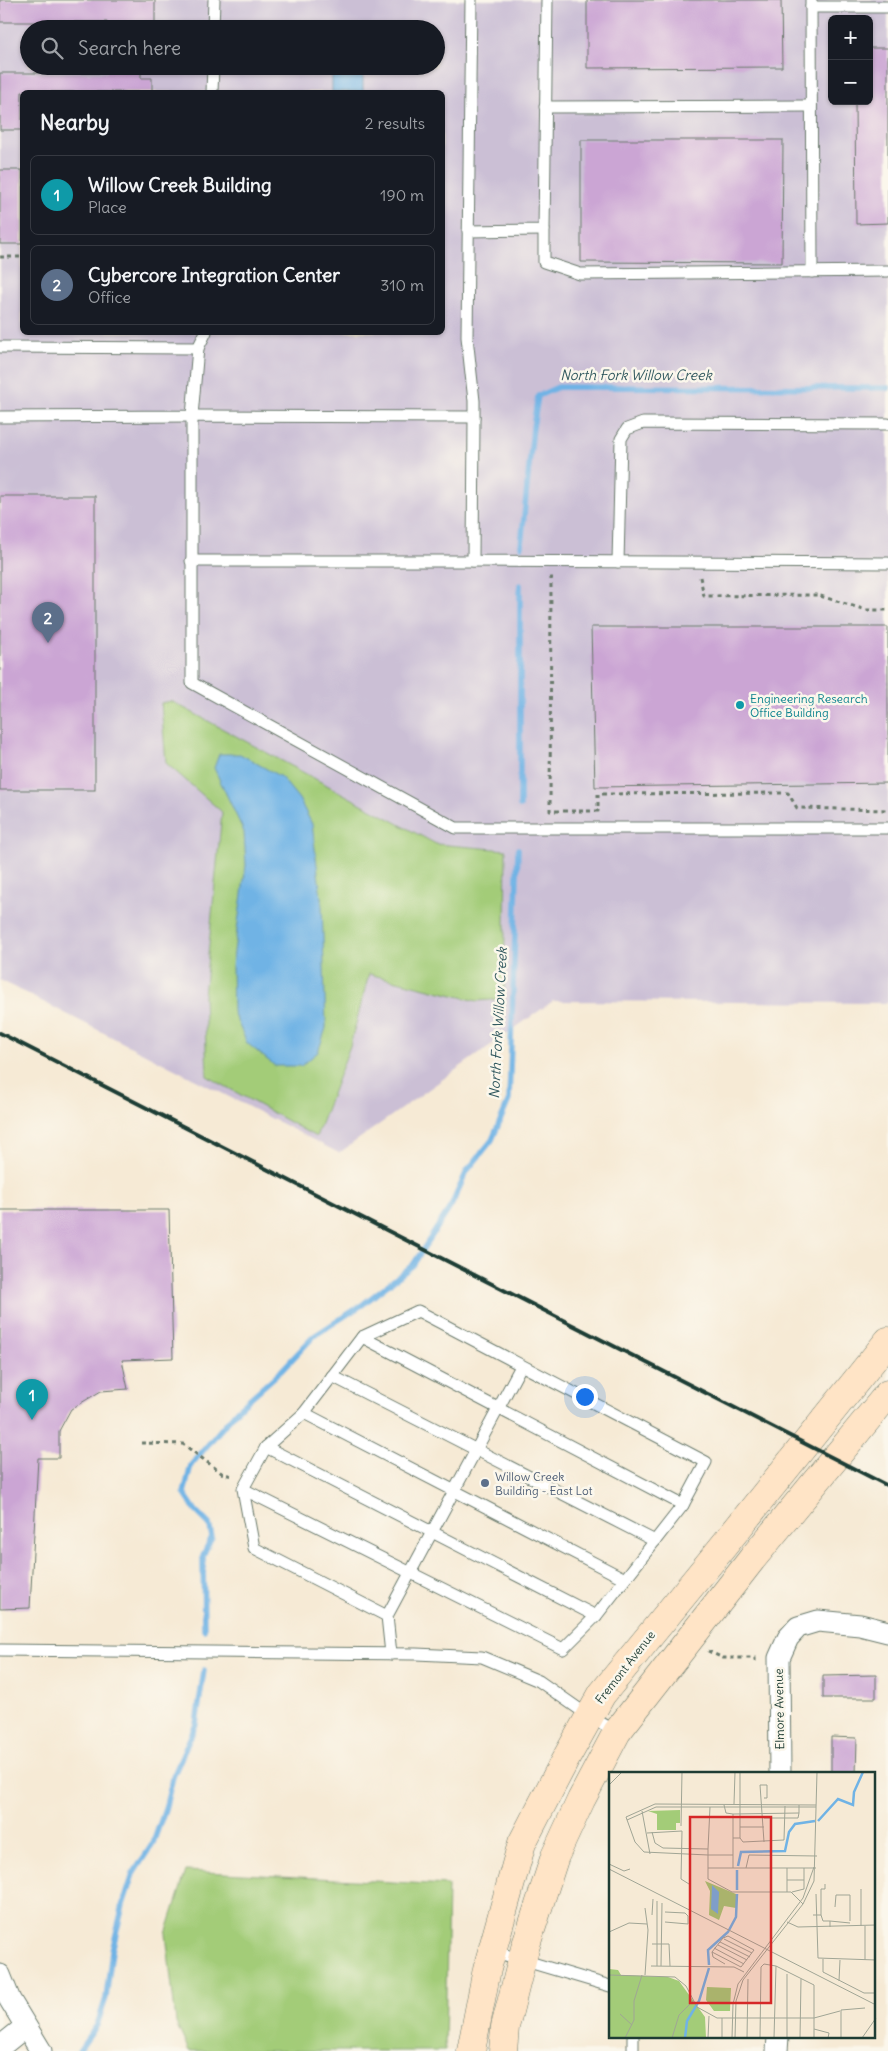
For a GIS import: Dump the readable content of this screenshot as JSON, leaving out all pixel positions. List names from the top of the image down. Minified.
{"streets":{"street":["Fremont Avenue","Elmore Avenue"]},"water":["North Fork Willow Creek"],"places":["Engineering Research Office Building","Willow Creek Building - East Lot"],"page":{"map_buttons":["+","−"],"search":"Search here","heading":["Nearby","2 results"],"list":[{"mark":"1","name":"Willow Creek Building","note":"Place","value":"190 m"},{"mark":"2","name":"Cybercore Integration Center","note":"Office","value":"310 m"}],"pins":["2","1"]}}
